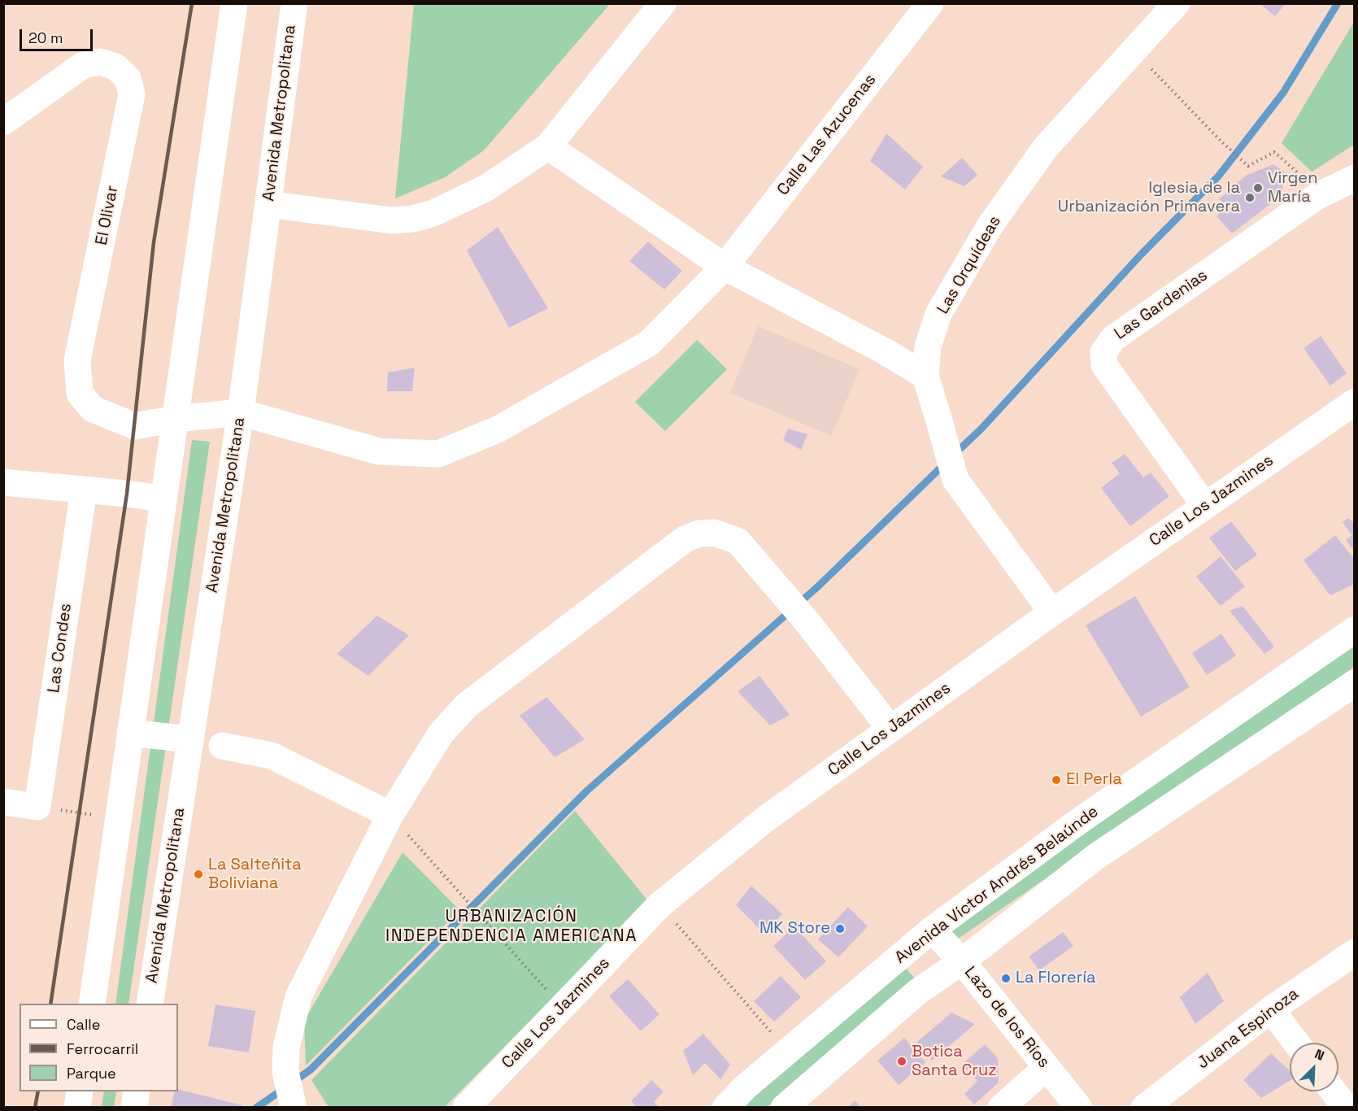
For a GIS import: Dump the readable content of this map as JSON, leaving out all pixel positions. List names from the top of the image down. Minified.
{"streets":{"street":["Avenida Metropolitana","Calle Las Azucenas","El Olivar","Las Orquídeas","Las Gardenias","Calle Los Jazmines","Las Condes","Avenida Víctor Andrés Belaúnde","Lazo de los Ríos","Juana Espinoza"]},"crossings":[["Avenida Metropolitana","Calle Las Azucenas"],["Avenida Metropolitana","El Olivar"],["Calle Las Azucenas","El Olivar"],["Las Orquídeas","Calle Los Jazmines"],["Las Gardenias","Calle Los Jazmines"],["Avenida Víctor Andrés Belaúnde","Lazo de los Ríos"]],"districts":["URBANIZACIÓN INDEPENDENCIA AMERICANA"],"places":["Virgen María","Iglesia de la Urbanización Primavera","El Perla","La Salteñita Boliviana","MK Store","La Florería","Botica Santa Cruz"],"legend":["Calle","Ferrocarril","Parque"],"scale_bar":"20 m","north":"top right"}
